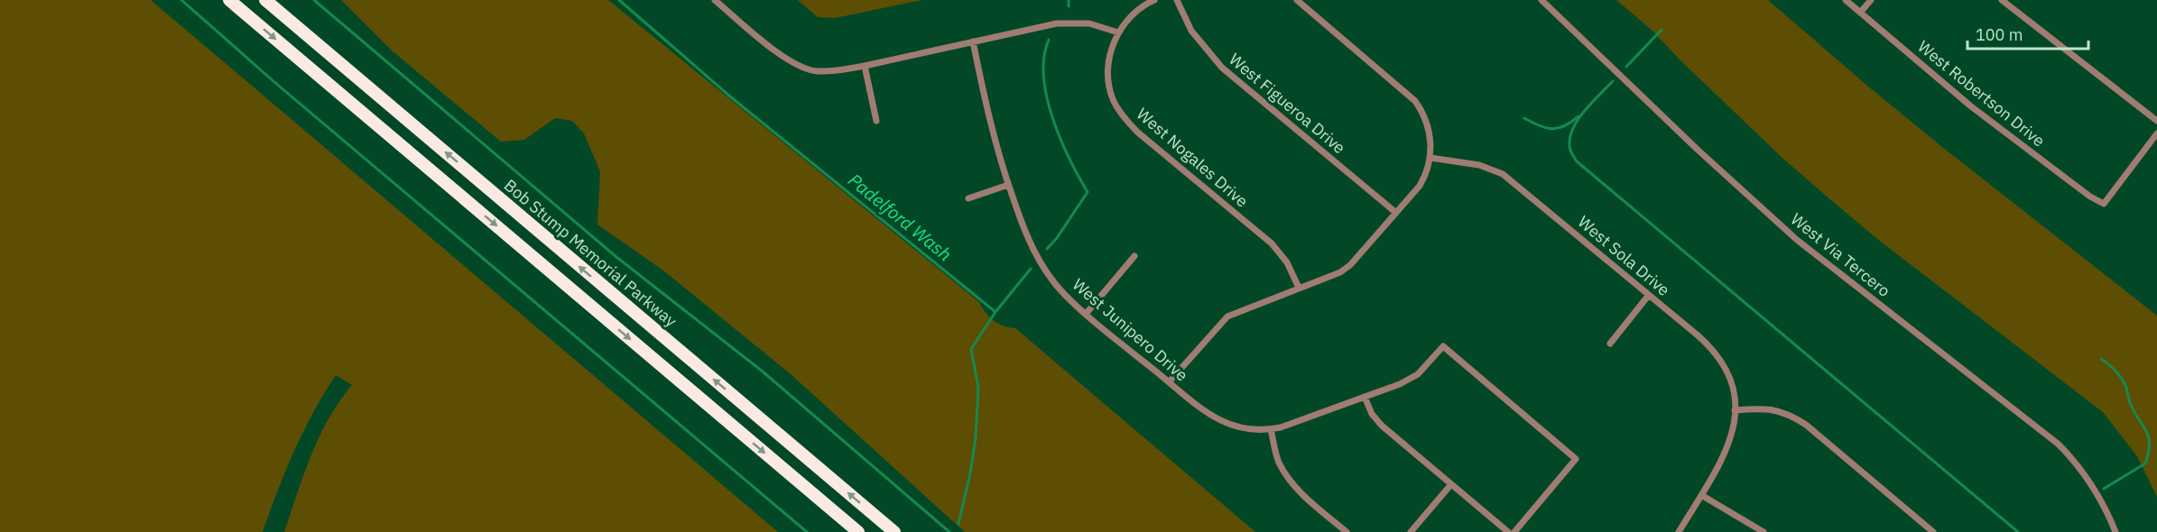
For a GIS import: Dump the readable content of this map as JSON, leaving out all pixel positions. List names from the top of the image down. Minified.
{"streets":{"highway":["Bob Stump Memorial Parkway"],"street":["West Robertson Drive","West Figueroa Drive","West Nogales Drive","West Via Tercero","West Sola Drive","West Junipero Drive"]},"water":["Padelford Wash"],"scale_bar":"100 m"}
